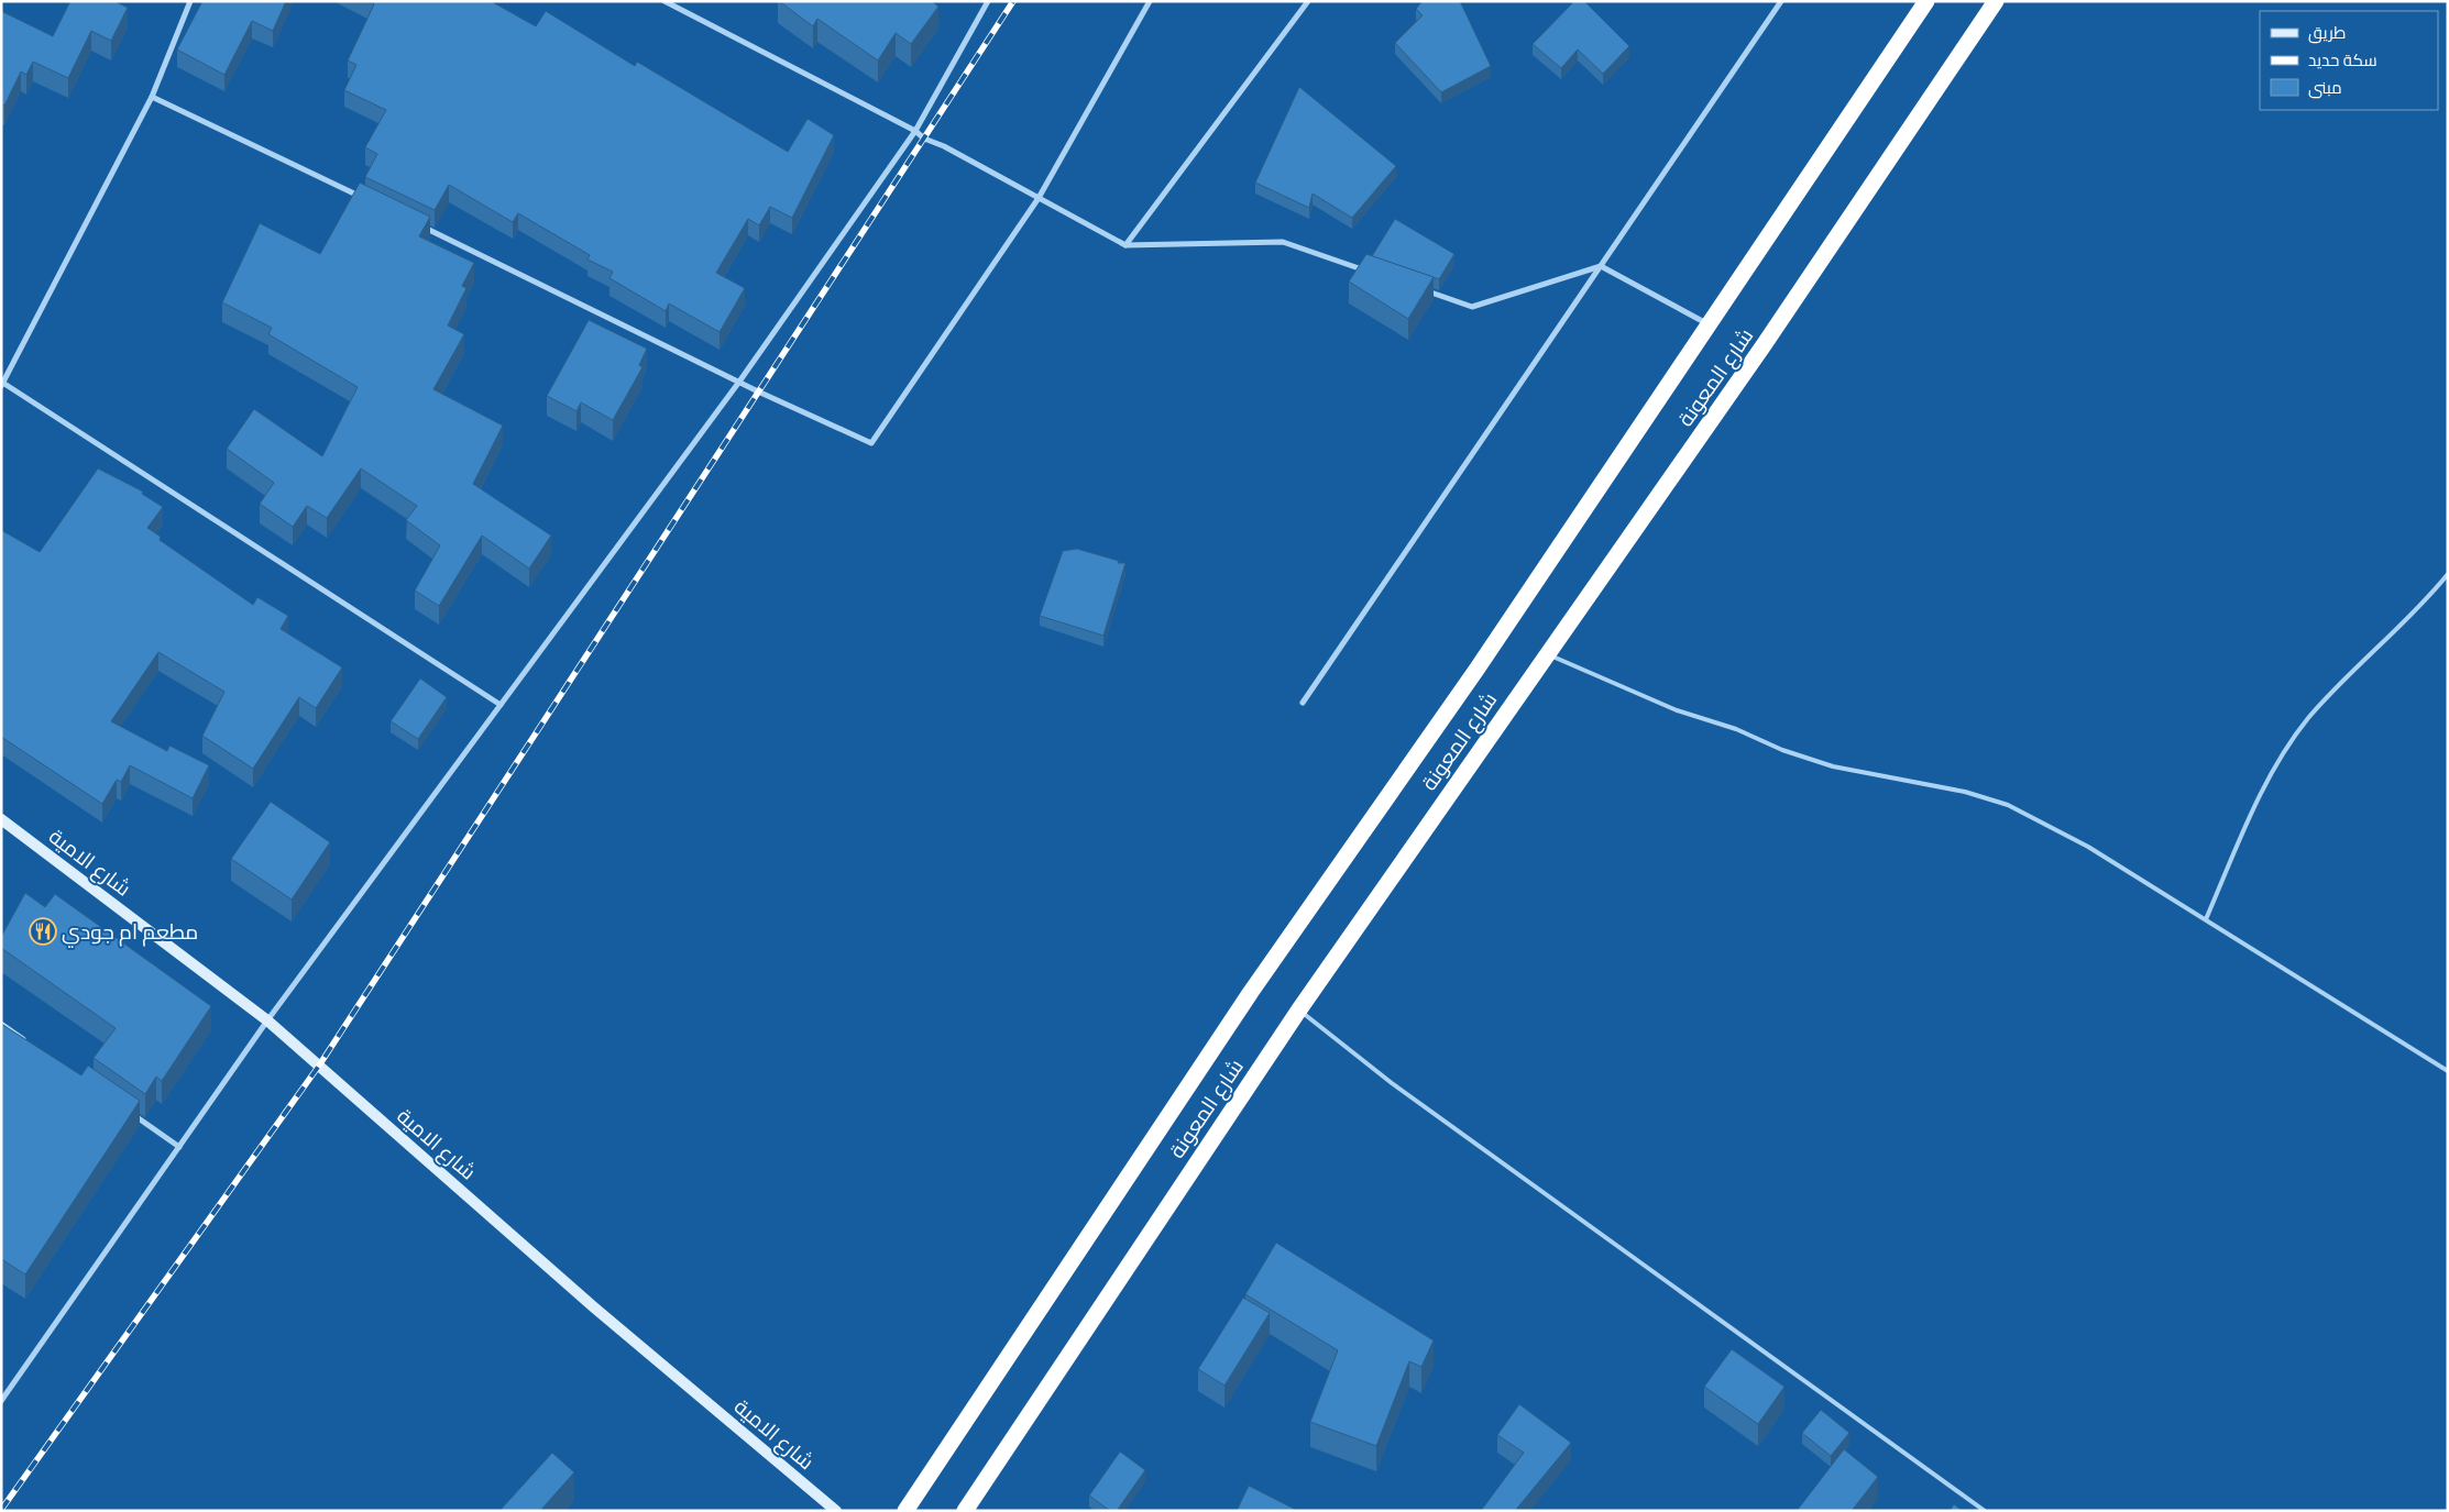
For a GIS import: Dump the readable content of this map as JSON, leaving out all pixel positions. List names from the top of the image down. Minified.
{"streets":{"highway":["شارع المعونة"],"street":["شارع الامية"]},"places":{"restaurant":["مطعم ام جودي"]},"legend":["طريق","سكة حديد","مبنى"]}
